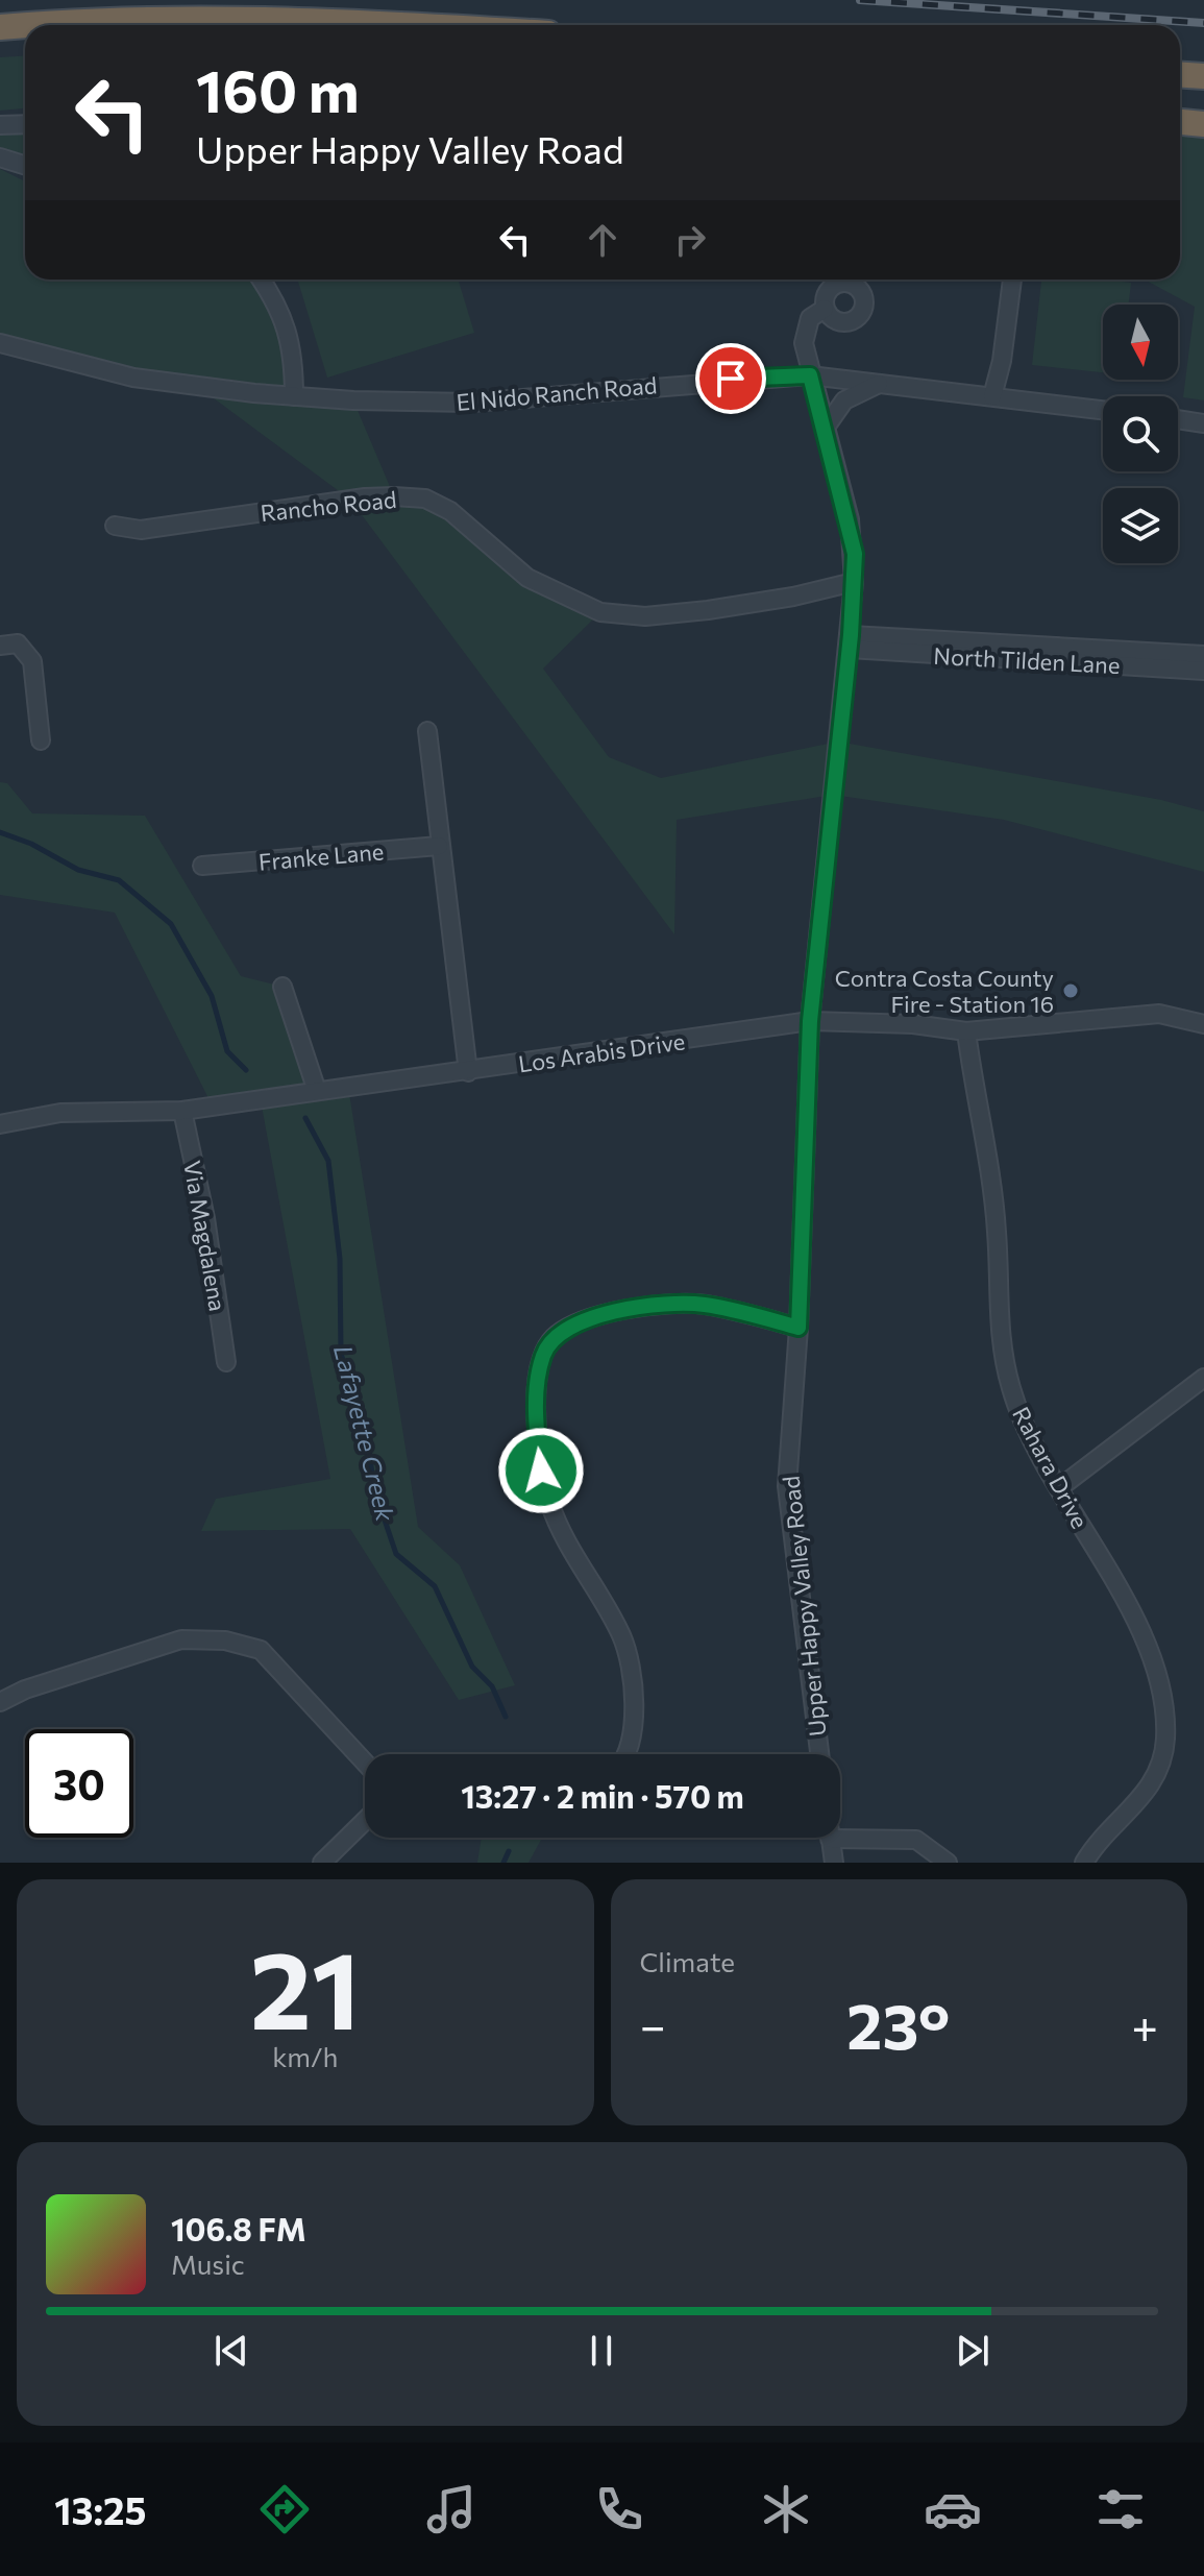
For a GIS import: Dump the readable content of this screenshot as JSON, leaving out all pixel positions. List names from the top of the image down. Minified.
{"streets":{"street":["El Nido Ranch Road","Rancho Road","North Tilden Lane","Franke Lane","Los Arabis Drive","Via Magdalena","Rahara Drive","Upper Happy Valley Road"]},"crossings":[["El Nido Ranch Road","Upper Happy Valley Road"],["Rancho Road","Upper Happy Valley Road"],["North Tilden Lane","Upper Happy Valley Road"],["Los Arabis Drive","Via Magdalena"],["Los Arabis Drive","Rahara Drive"],["Los Arabis Drive","Upper Happy Valley Road"]],"water":["Lafayette Creek"],"places":["Contra Costa County Fire - Station 16"],"north":"bottom","page":{"turn":["160 m","Upper Happy Valley Road"],"limit":"30","trip":"13:27 · 2 min · 570 m","tile":[["21","km/h"],"Climate"],"heat":["−","23°","+"],"song":["106.8 FM","Music"],"tabs":"13:25"}}
